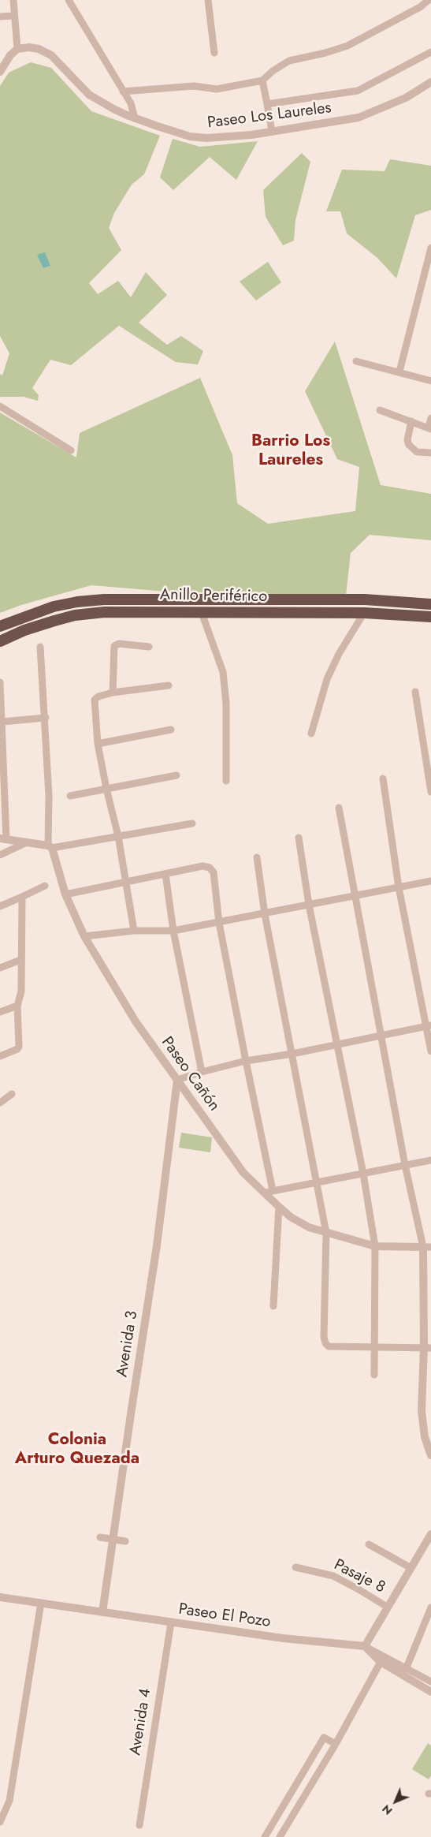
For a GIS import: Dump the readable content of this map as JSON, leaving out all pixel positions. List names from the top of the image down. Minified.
{"streets":{"highway":["Anillo Periférico"],"street":["Paseo Los Laureles","Paseo Cañón","Avenida 3","Pasaje 8","Paseo El Pozo","Avenida 4"]},"crossings":[["Paseo Cañón","Avenida 3"],["Avenida 3","Paseo El Pozo"],["Paseo El Pozo","Avenida 4"]],"districts":["Barrio Los Laureles","Colonia Arturo Quezada"],"north":"bottom left"}
